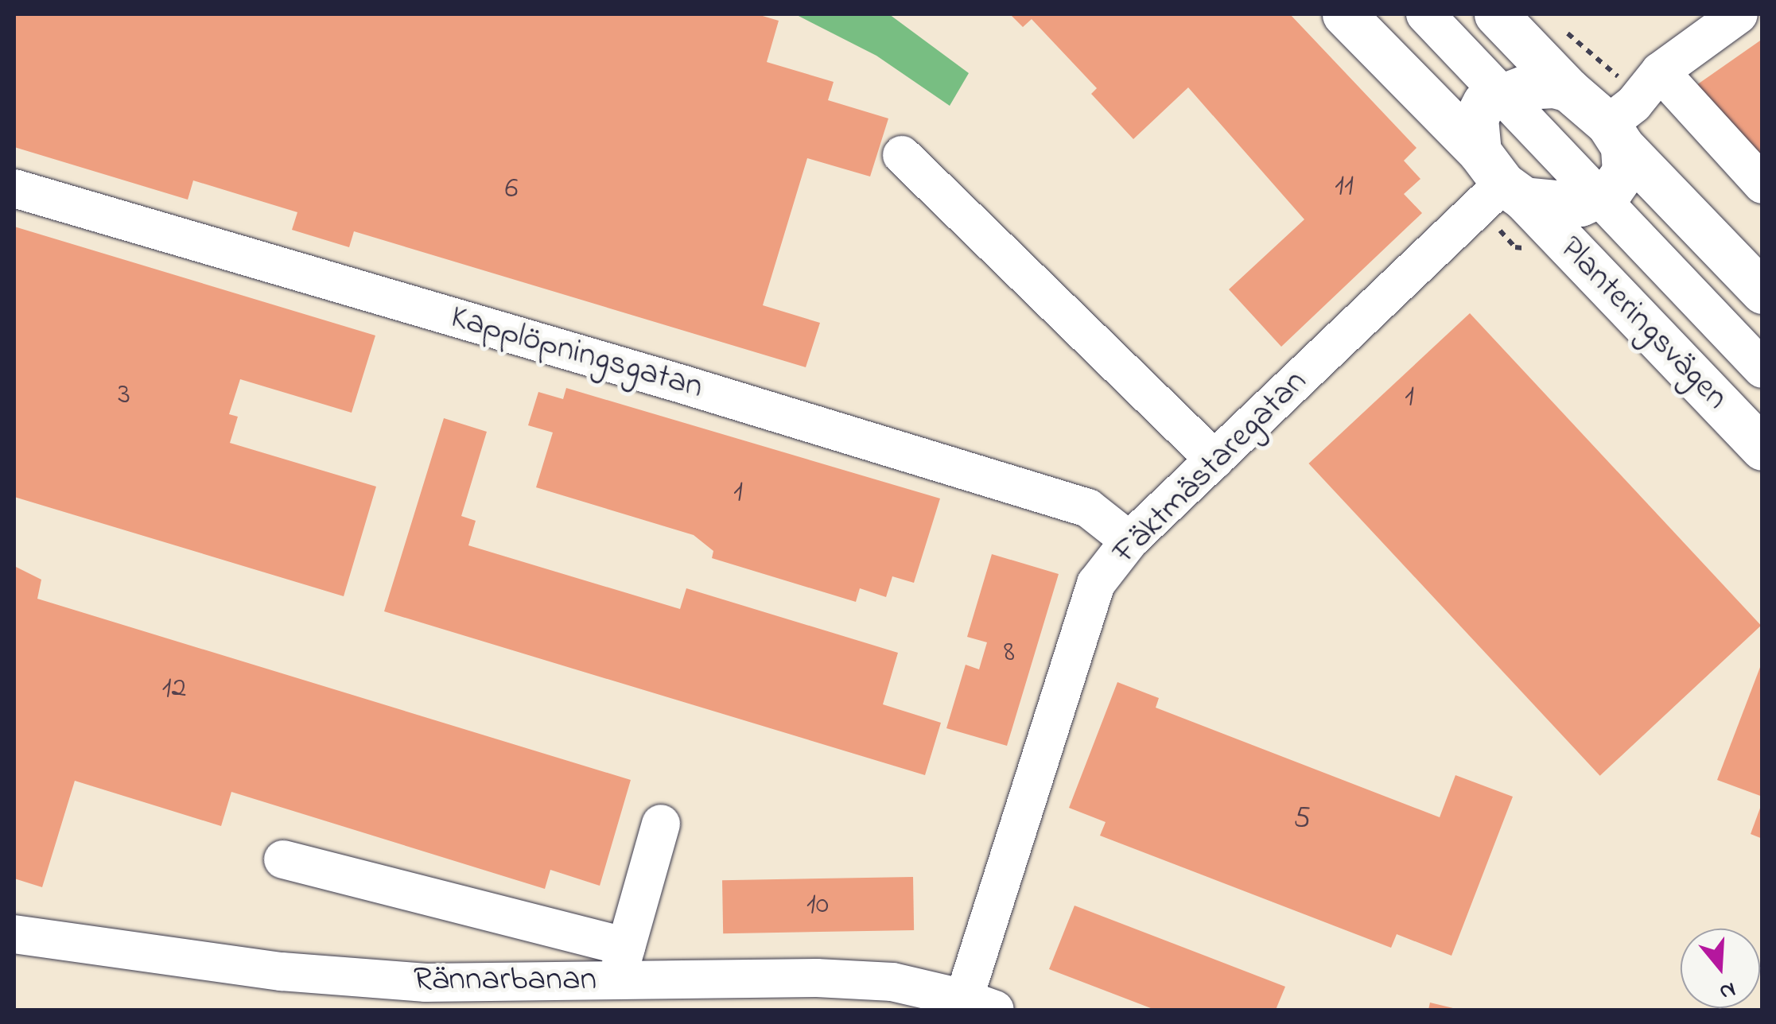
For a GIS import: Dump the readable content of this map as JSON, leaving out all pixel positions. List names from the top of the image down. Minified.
{"streets":{"main road":["Planteringsvägen"],"street":["Kapplöpningsgatan","Fäktmästaregatan","Rännarbanan"]},"crossings":[["Planteringsvägen","Fäktmästaregatan"],["Kapplöpningsgatan","Fäktmästaregatan"],["Fäktmästaregatan","Rännarbanan"]],"house_numbers":["11","6","3","1","1","8","12","5","10"],"north":"bottom"}
